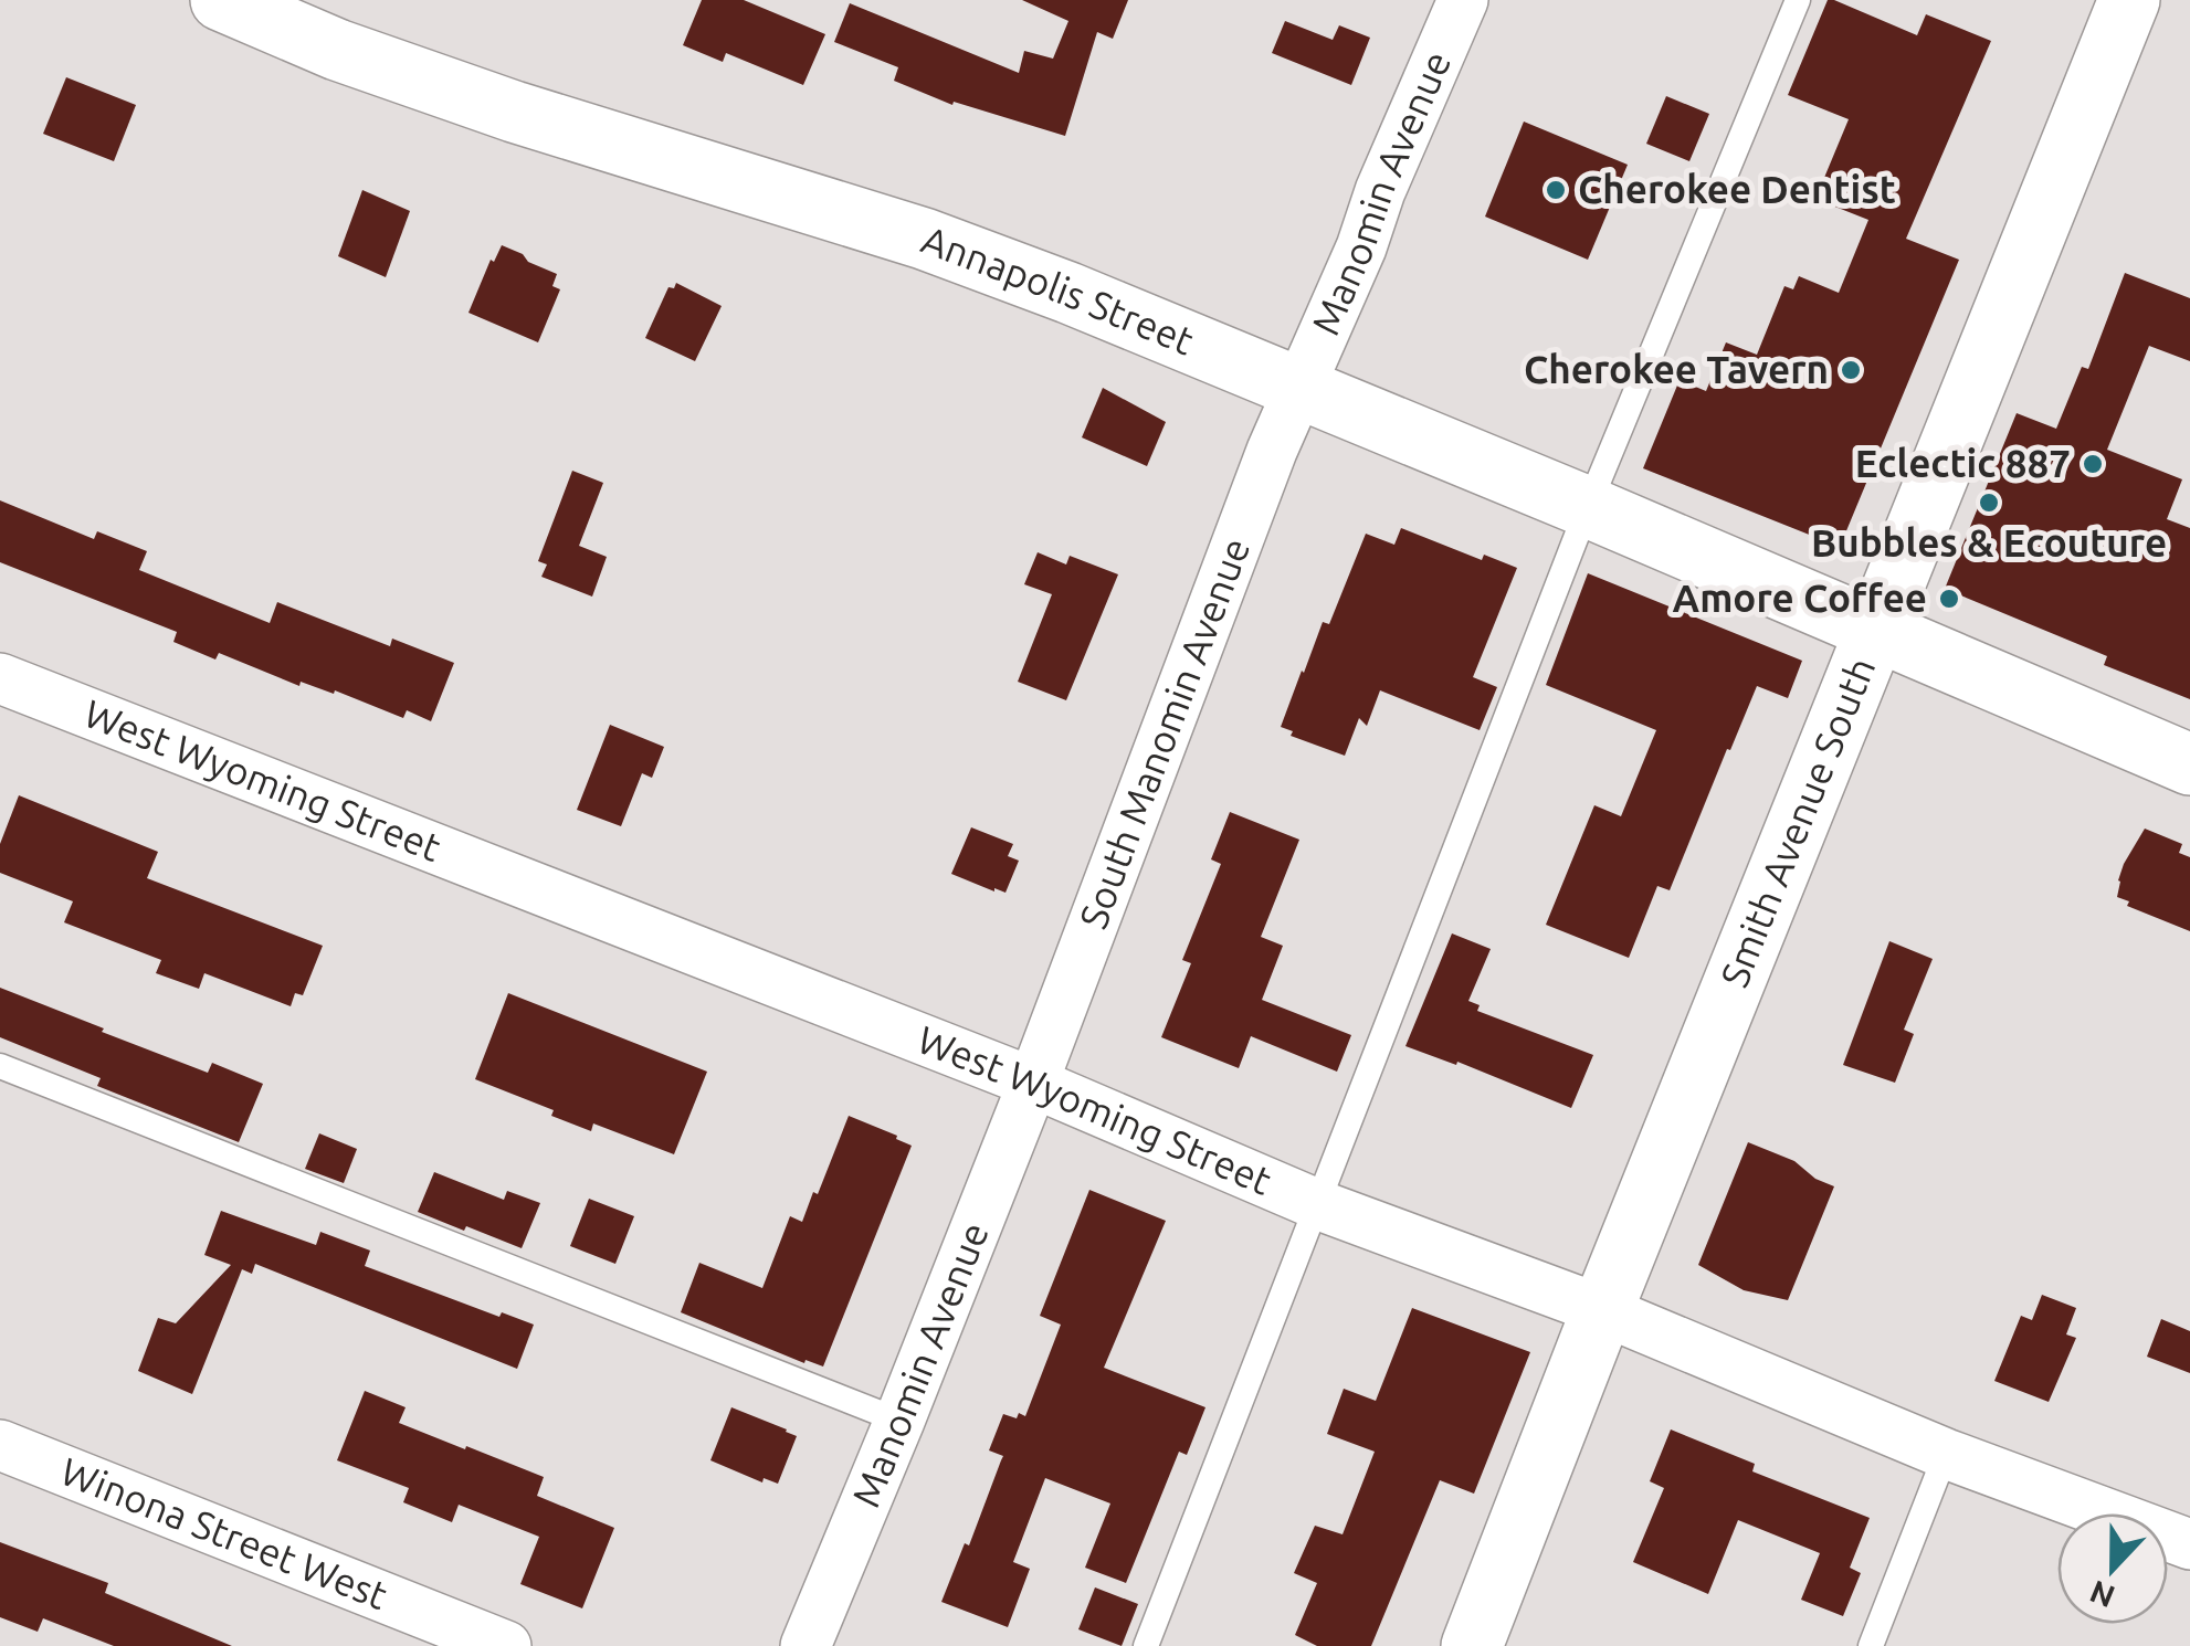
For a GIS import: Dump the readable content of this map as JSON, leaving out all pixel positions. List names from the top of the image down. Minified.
{"streets":{"street":["Manomin Avenue","Annapolis Street","South Manomin Avenue","West Wyoming Street","Smith Avenue South","Winona Street West"]},"crossings":[["Manomin Avenue","Annapolis Street"],["Manomin Avenue","South Manomin Avenue"],["Manomin Avenue","West Wyoming Street"],["Annapolis Street","South Manomin Avenue"],["Annapolis Street","Smith Avenue South"],["South Manomin Avenue","West Wyoming Street"],["West Wyoming Street","Smith Avenue South"]],"places":["Cherokee Dentist","Cherokee Tavern","Eclectic 887","Bubbles & Ecouture","Amore Coffee"],"north":"bottom"}
